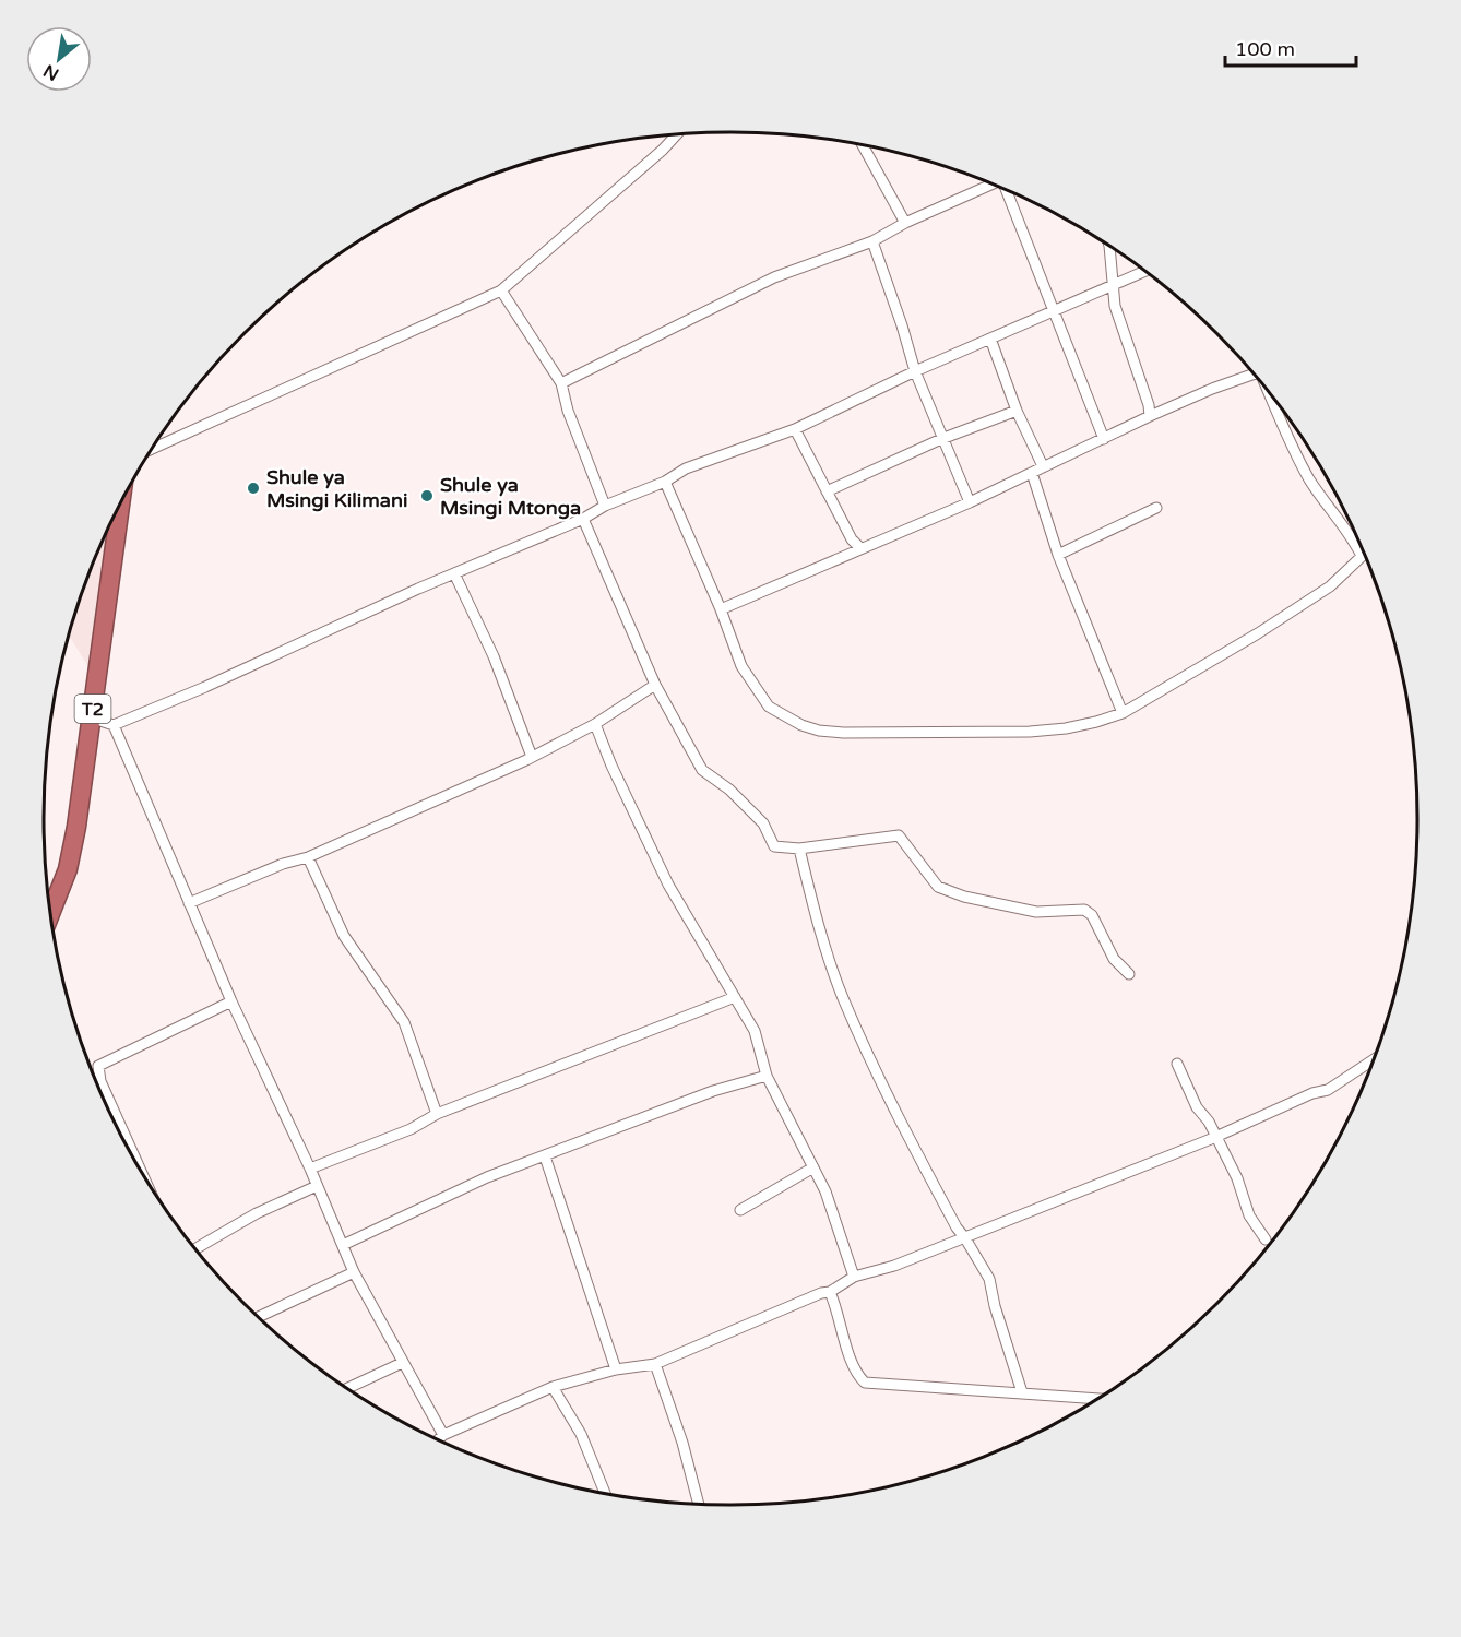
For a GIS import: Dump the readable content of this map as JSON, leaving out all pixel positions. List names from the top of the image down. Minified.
{"streets":{"highway":["T2"]},"places":["Shule ya Msingi Kilimani","Shule ya Msingi Mtonga"],"scale_bar":"100 m","north":"bottom left"}
